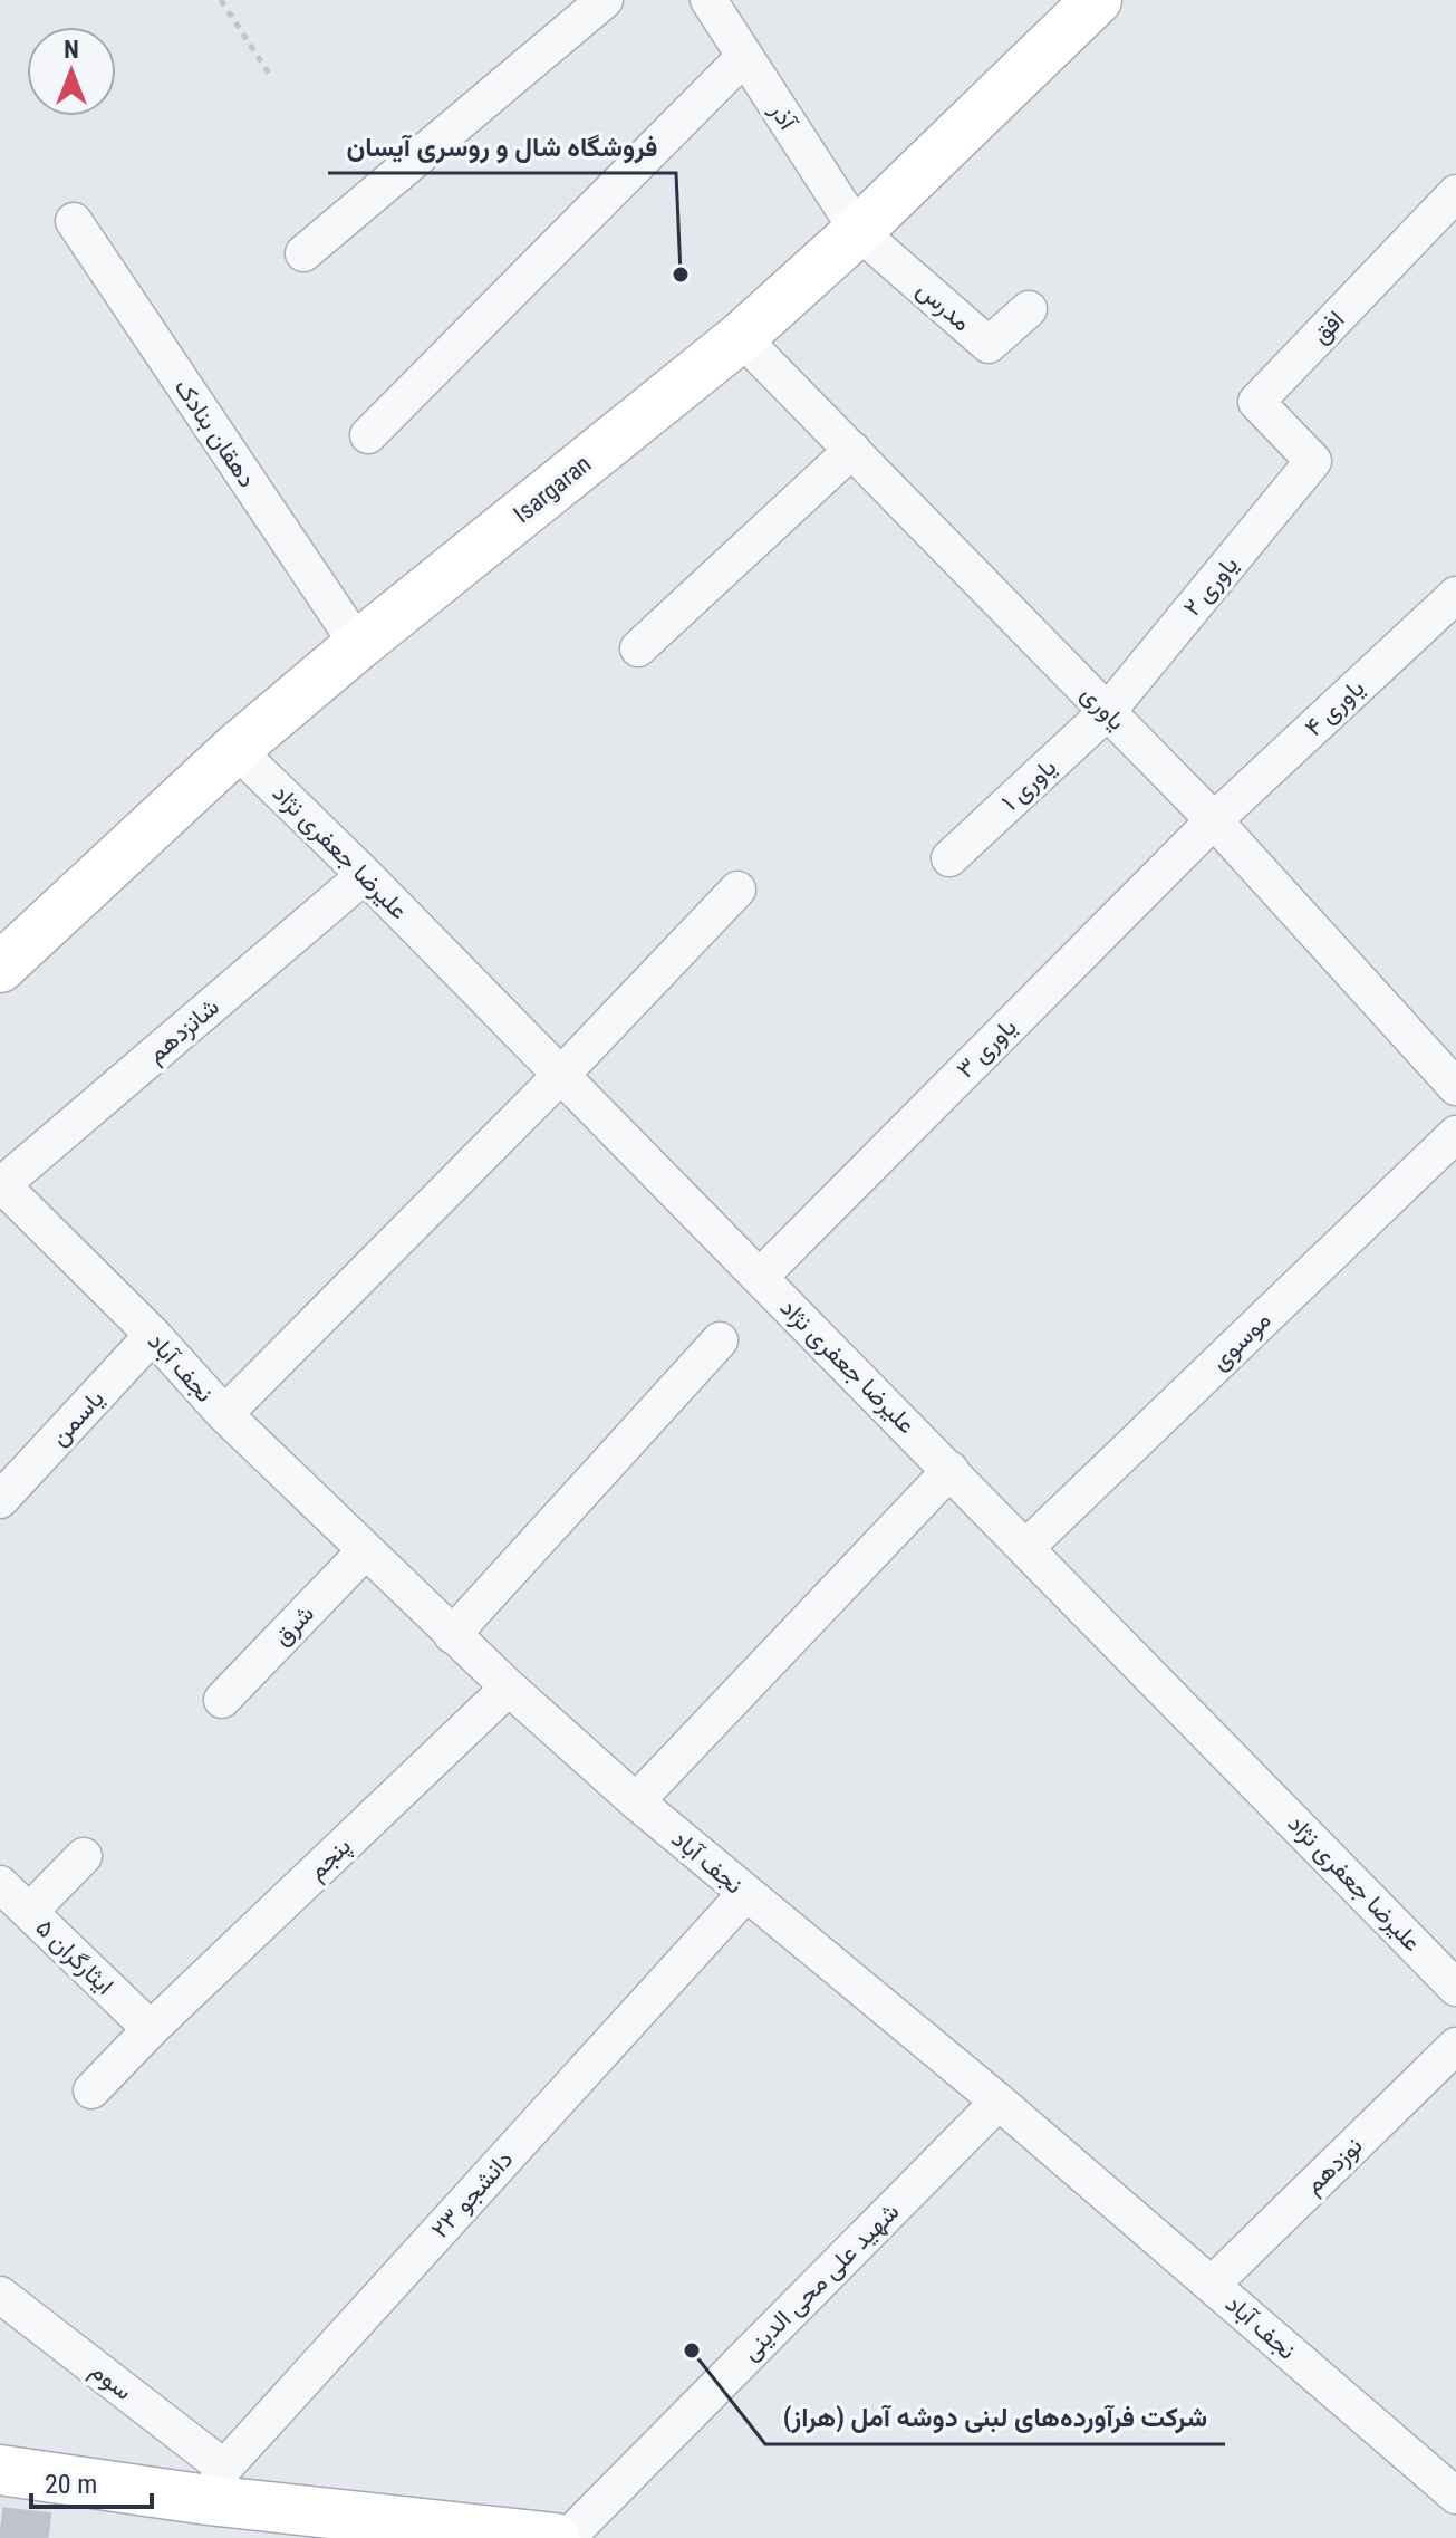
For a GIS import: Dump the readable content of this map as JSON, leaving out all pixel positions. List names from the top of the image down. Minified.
{"streets":{"main road":["Isargaran"],"street":["آذر","مدرس","افق","دهقان بنادک","یاوری ۲","یاوری","یاوری ۴","یاوری ۱","علیرضا جعفری نژاد","شانزدهم","یاوری ۳","موسوی","نجف آباد","یاسمن","شرق","پنجم","ایثارگران ۵","نوزدهم","دانشجو ۲۳","شهید علی محی الدینی","سوم"]},"crossings":[["آذر","مدرس"],["آذر","Isargaran"],["مدرس","Isargaran"],["افق","یاوری ۲"],["دهقان بنادک","Isargaran"],["Isargaran","یاوری"],["Isargaran","علیرضا جعفری نژاد"],["یاوری ۲","یاوری"],["یاوری ۲","یاوری ۱"],["یاوری","یاوری ۴"],["یاوری","یاوری ۱"],["یاوری","یاوری ۳"],["یاوری ۴","یاوری ۳"],["علیرضا جعفری نژاد","شانزدهم"],["علیرضا جعفری نژاد","یاوری ۳"],["علیرضا جعفری نژاد","موسوی"],["شانزدهم","نجف آباد"],["نجف آباد","یاسمن"],["نجف آباد","شرق"],["نجف آباد","پنجم"],["نجف آباد","نوزدهم"],["نجف آباد","دانشجو ۲۳"],["نجف آباد","شهید علی محی الدینی"],["پنجم","ایثارگران ۵"],["دانشجو ۲۳","سوم"]],"places":["فروشگاه شال و روسری آیسان","شرکت فرآورده‌های لبنی دوشه آمل (هراز)"],"scale_bar":"20 m","north":"top"}
